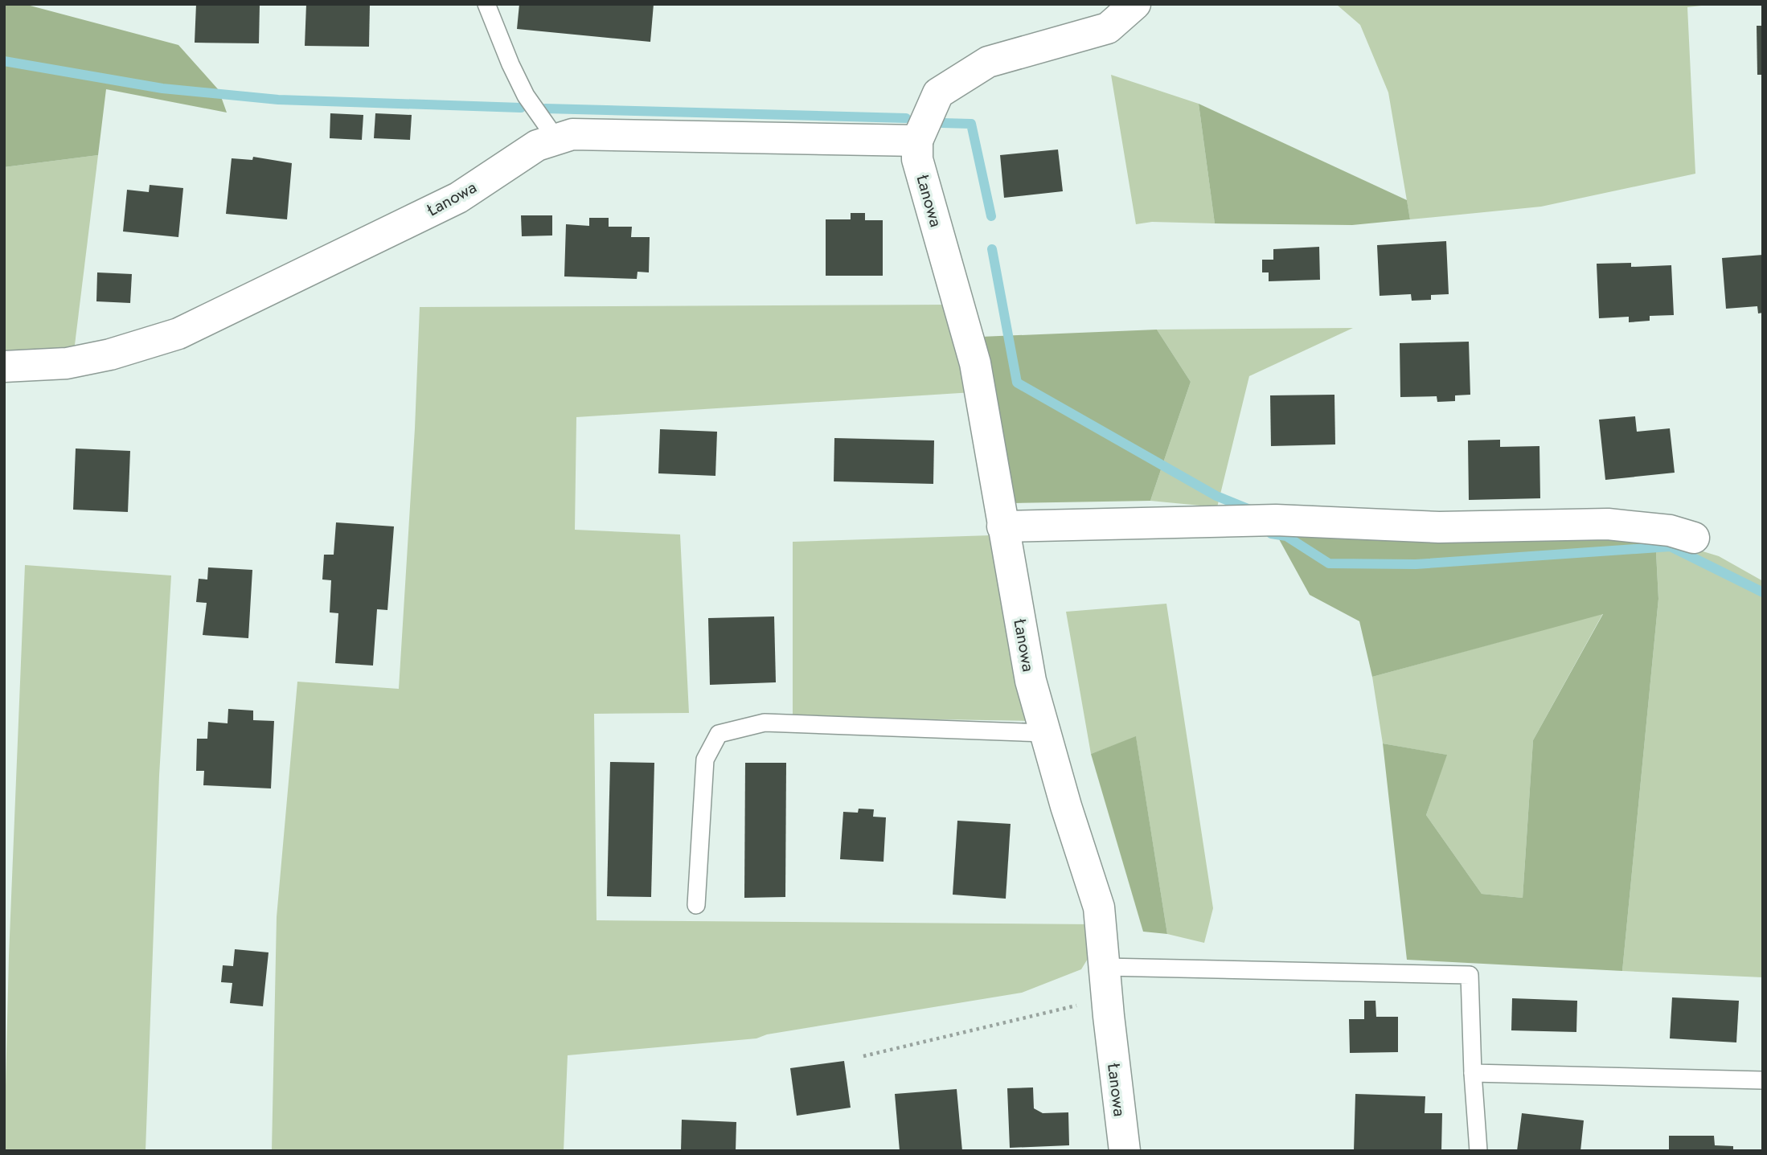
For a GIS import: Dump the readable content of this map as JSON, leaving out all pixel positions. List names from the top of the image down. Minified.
{"streets":{"street":["Łanowa"]}}
